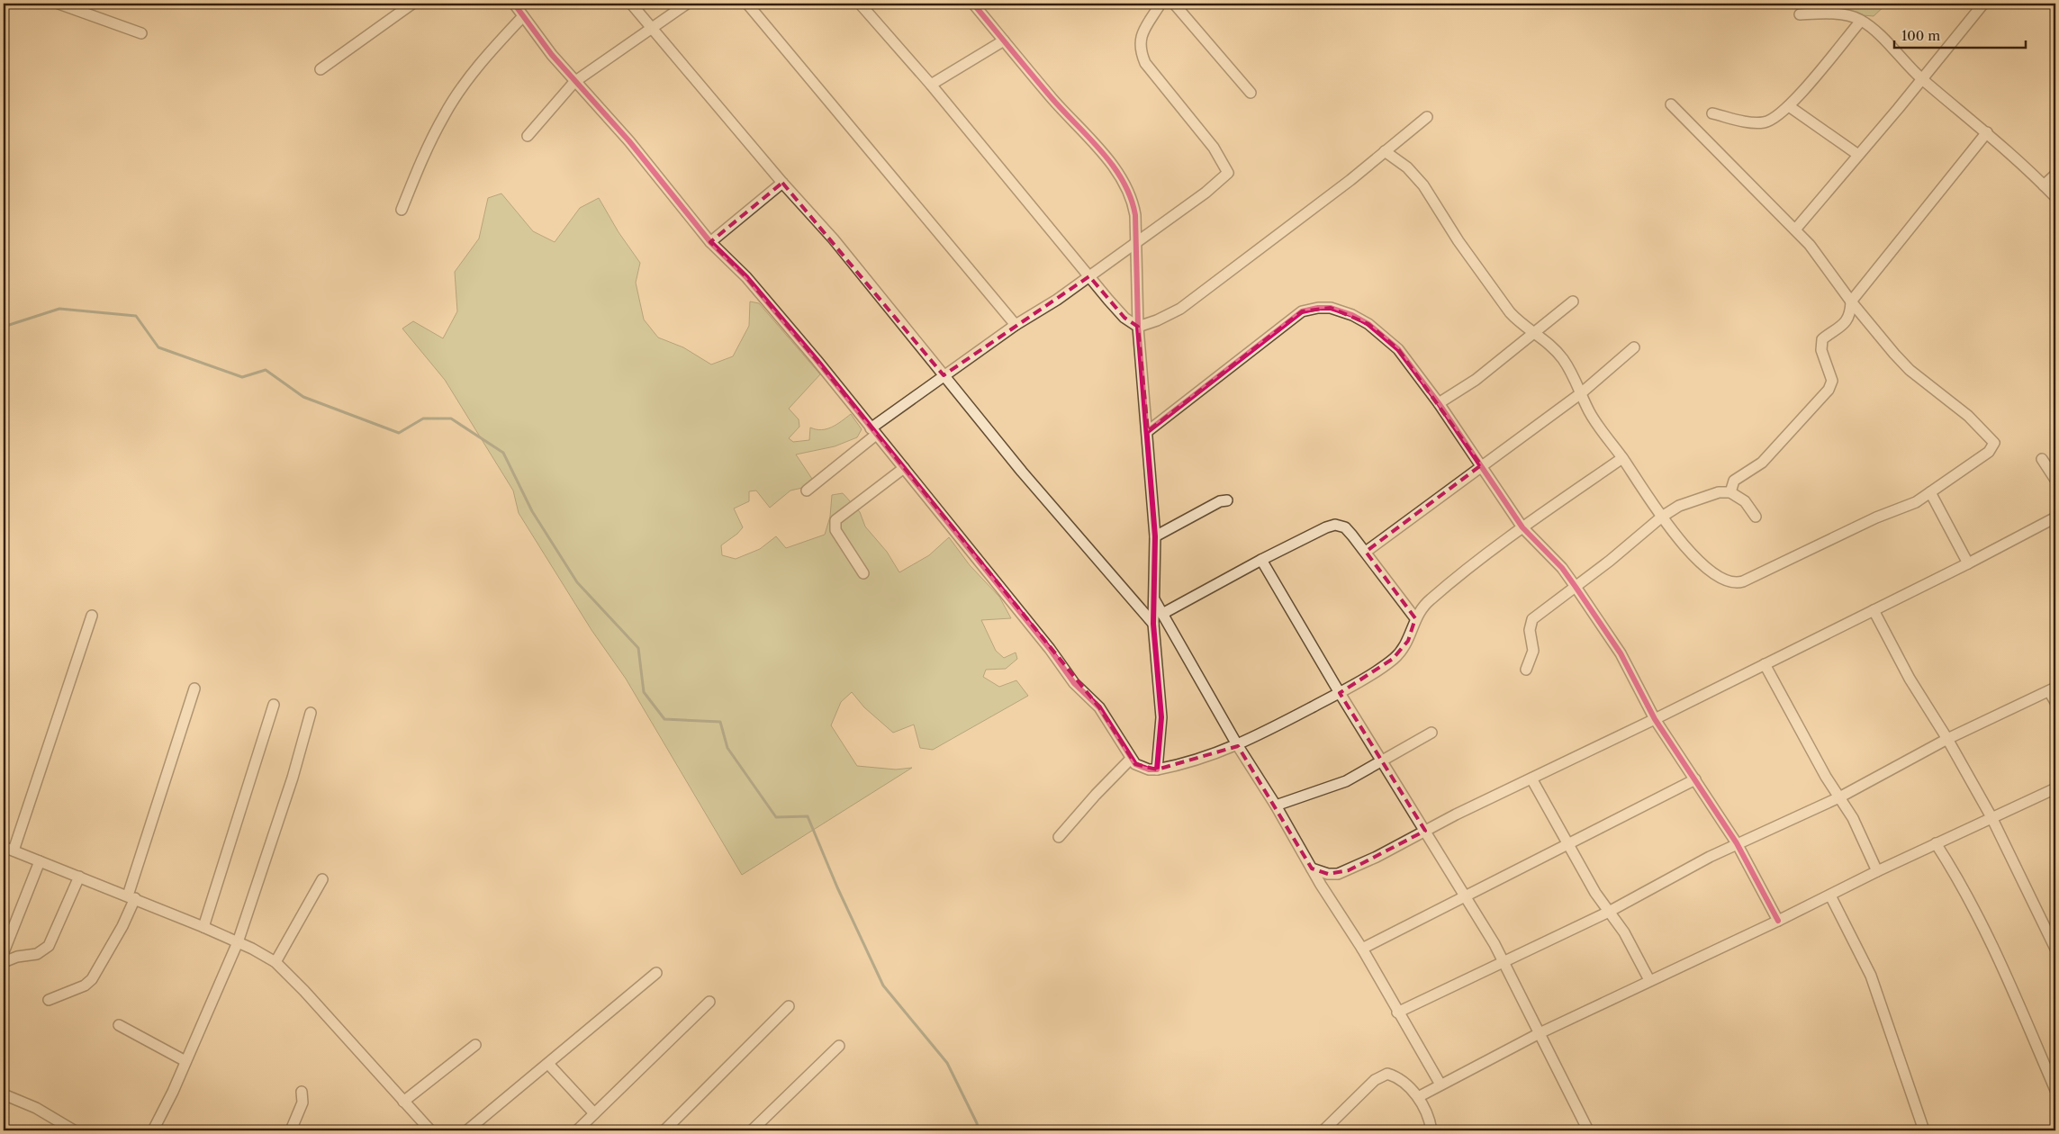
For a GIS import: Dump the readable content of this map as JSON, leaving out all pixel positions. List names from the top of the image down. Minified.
{"scale_bar":"100 m"}
